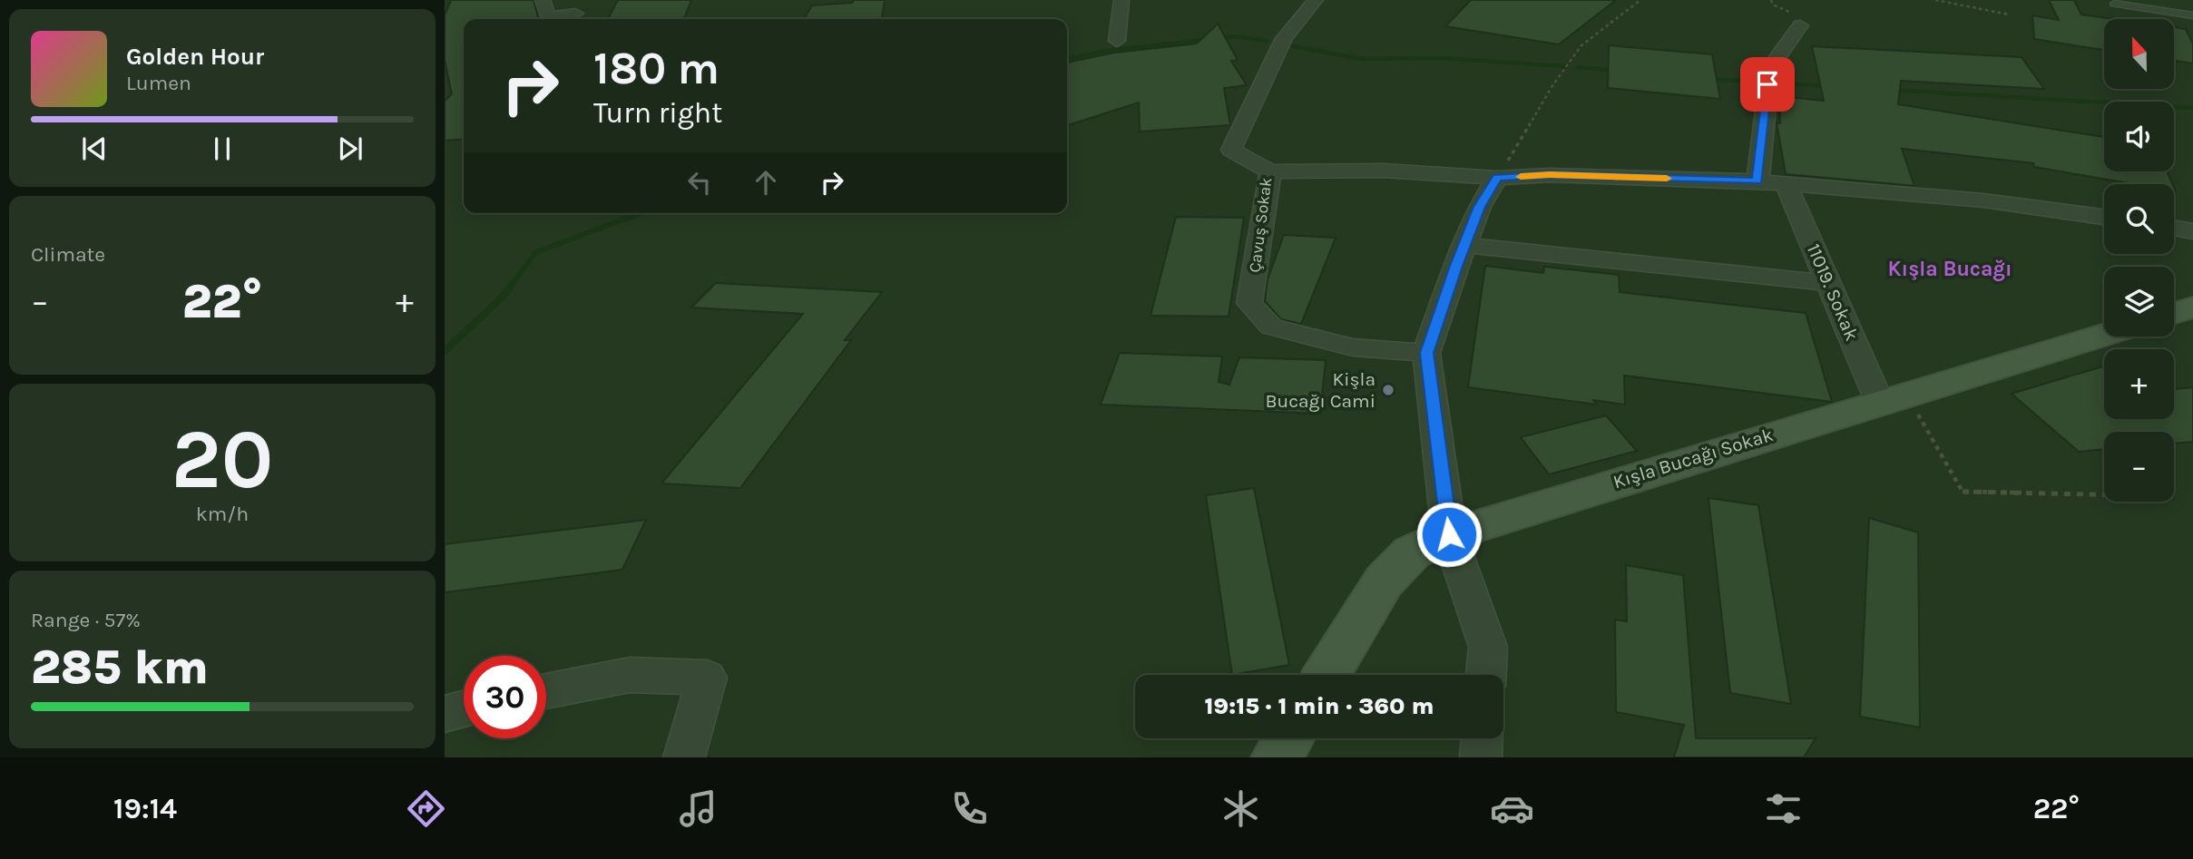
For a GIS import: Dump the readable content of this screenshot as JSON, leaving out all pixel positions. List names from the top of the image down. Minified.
{"streets":{"street":["Çavuş Sokak","11019. Sokak","Kışla Bucağı Sokak"]},"crossings":[["11019. Sokak","Kışla Bucağı Sokak"]],"districts":["Kışla Bucağı"],"places":["Kişla Bucağı Cami"],"north":"top","page":{"map_buttons":["+","−"],"turn":["180 m","Turn right"],"song":["Golden Hour","Lumen"],"tile":["Climate",["20","km/h"],["Range · 57%","285 km"]],"heat":["−","22°","+"],"limit":"30","trip":"19:15 · 1 min · 360 m","tabs":["19:14","22°"]}}
